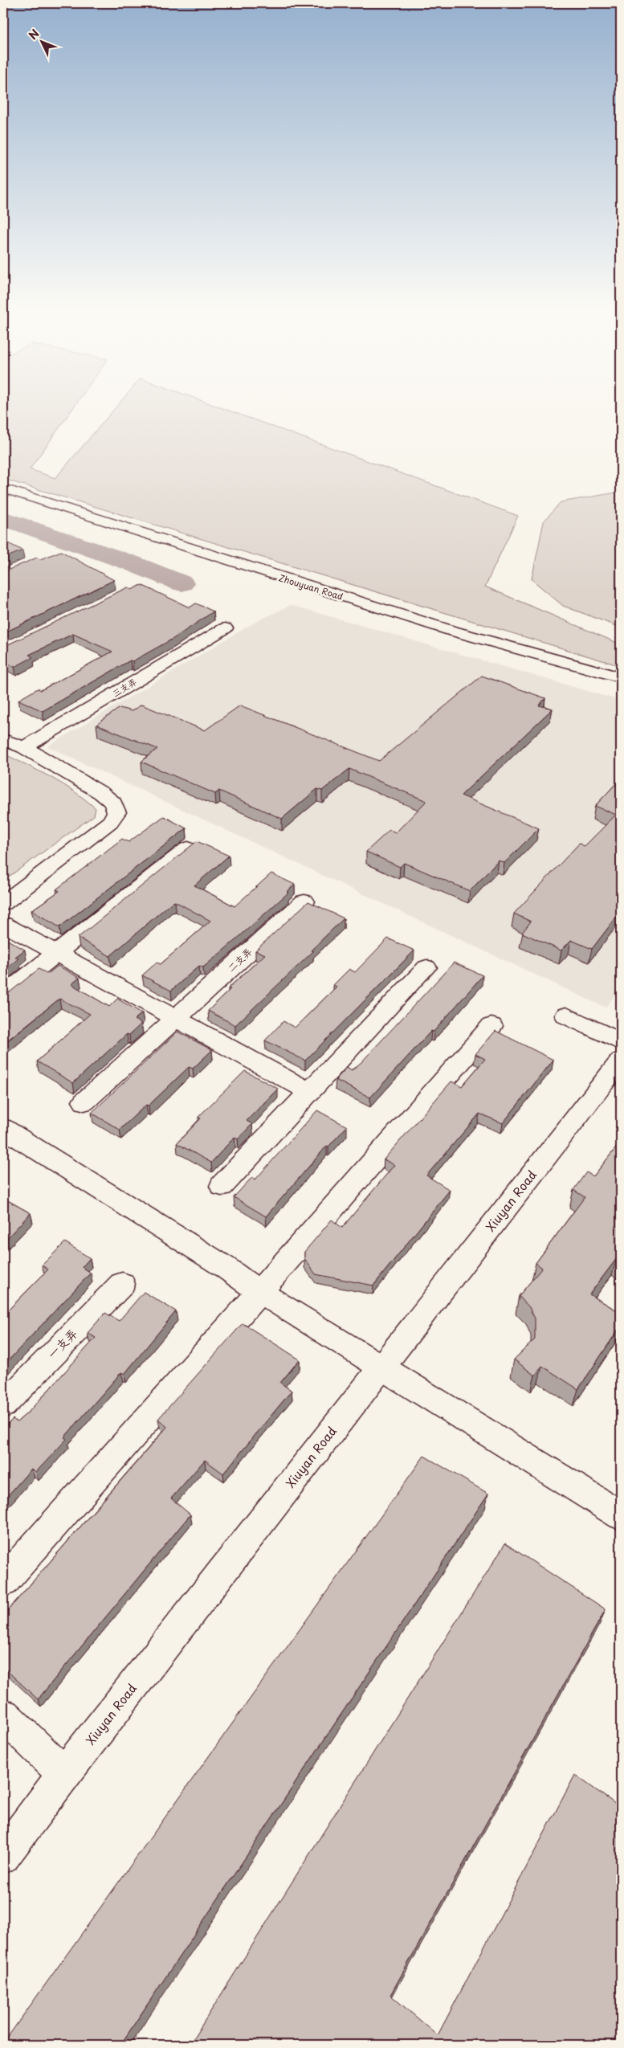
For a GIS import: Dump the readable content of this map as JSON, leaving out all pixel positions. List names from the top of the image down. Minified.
{"streets":{"street":["Zhouyuan Road","三支弄","二支弄","Xiuyan Road","一支弄"]},"north":"top left"}
